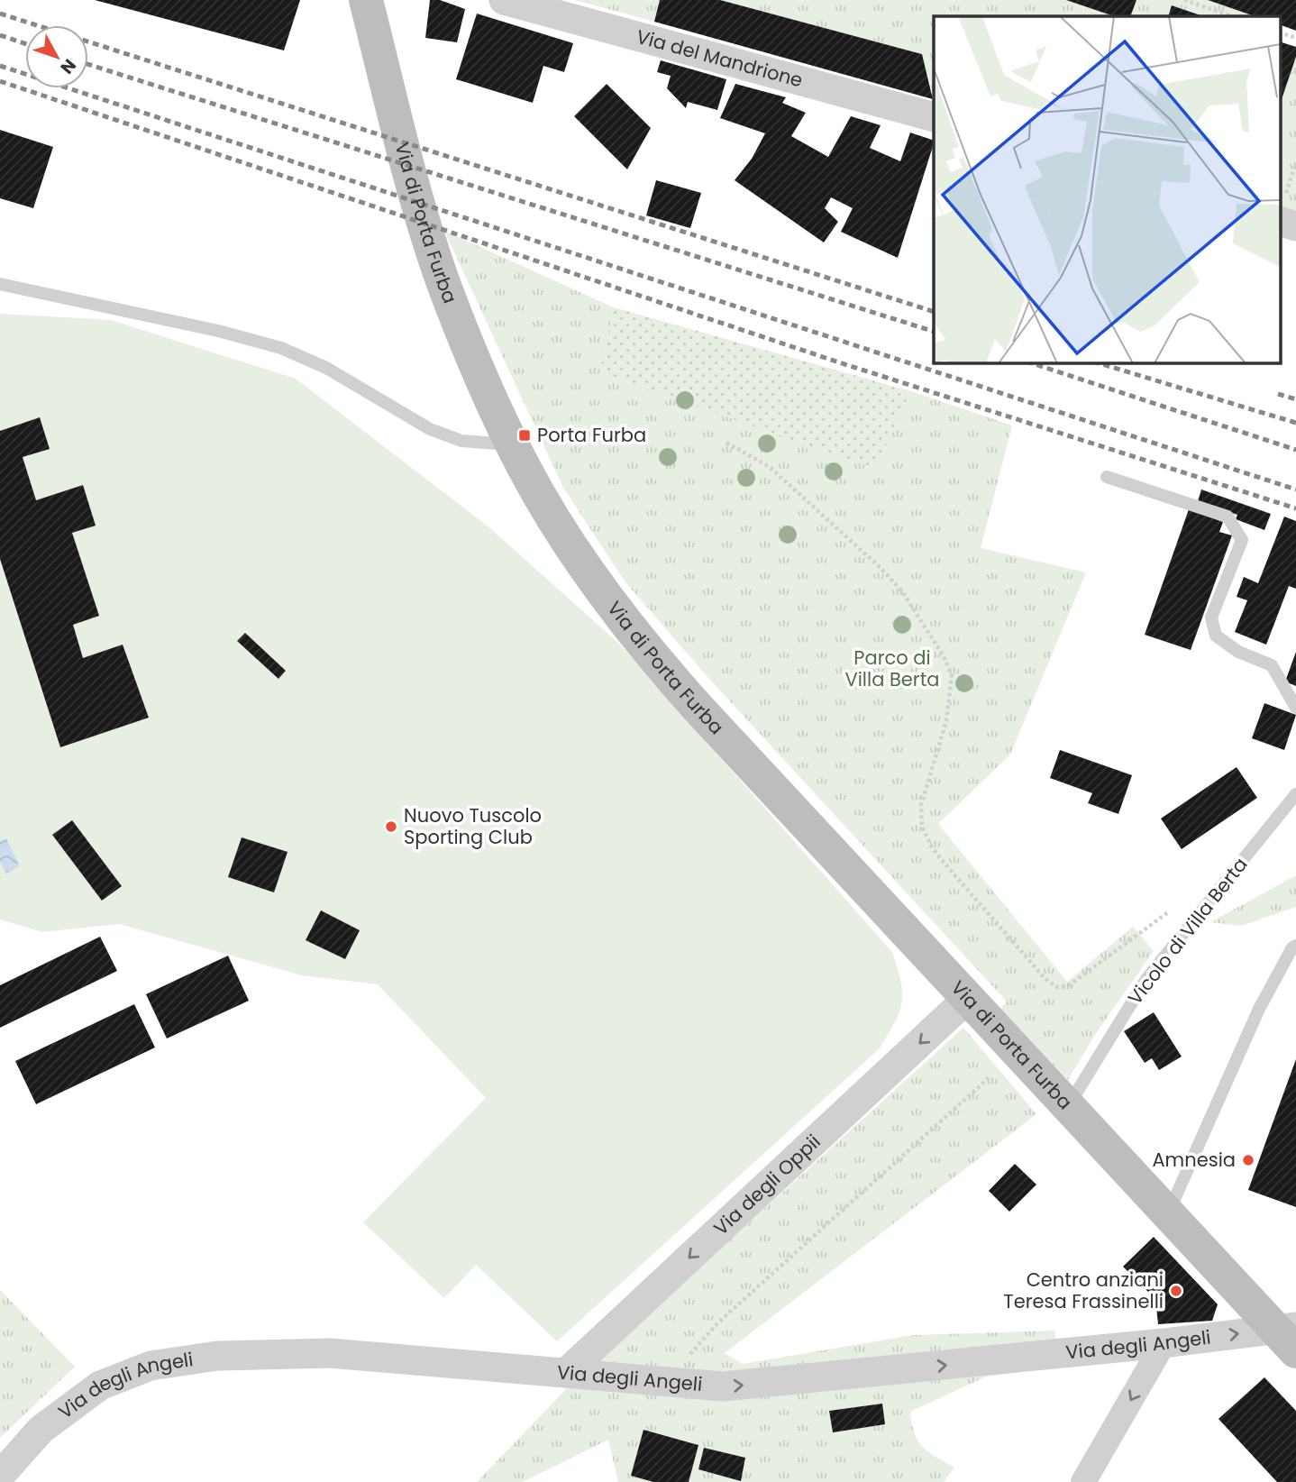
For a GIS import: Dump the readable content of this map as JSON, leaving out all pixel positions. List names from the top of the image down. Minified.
{"streets":{"main road":["Via di Porta Furba"],"street":["Via del Mandrione","Via degli Oppii","Via degli Angeli"],"lane":["Vicolo di Villa Berta"]},"crossings":[["Via di Porta Furba","Vicolo di Villa Berta"],["Via di Porta Furba","Via degli Oppii"],["Via di Porta Furba","Via degli Angeli"],["Via degli Oppii","Via degli Angeli"]],"one_way":["Via degli Oppii","Via degli Angeli"],"parks":["Parco di Villa Berta"],"places":{"transit":["Porta Furba"],"other":["Nuovo Tuscolo Sporting Club","Amnesia","Centro anziani Teresa Frassinelli"]},"north":"bottom right"}
